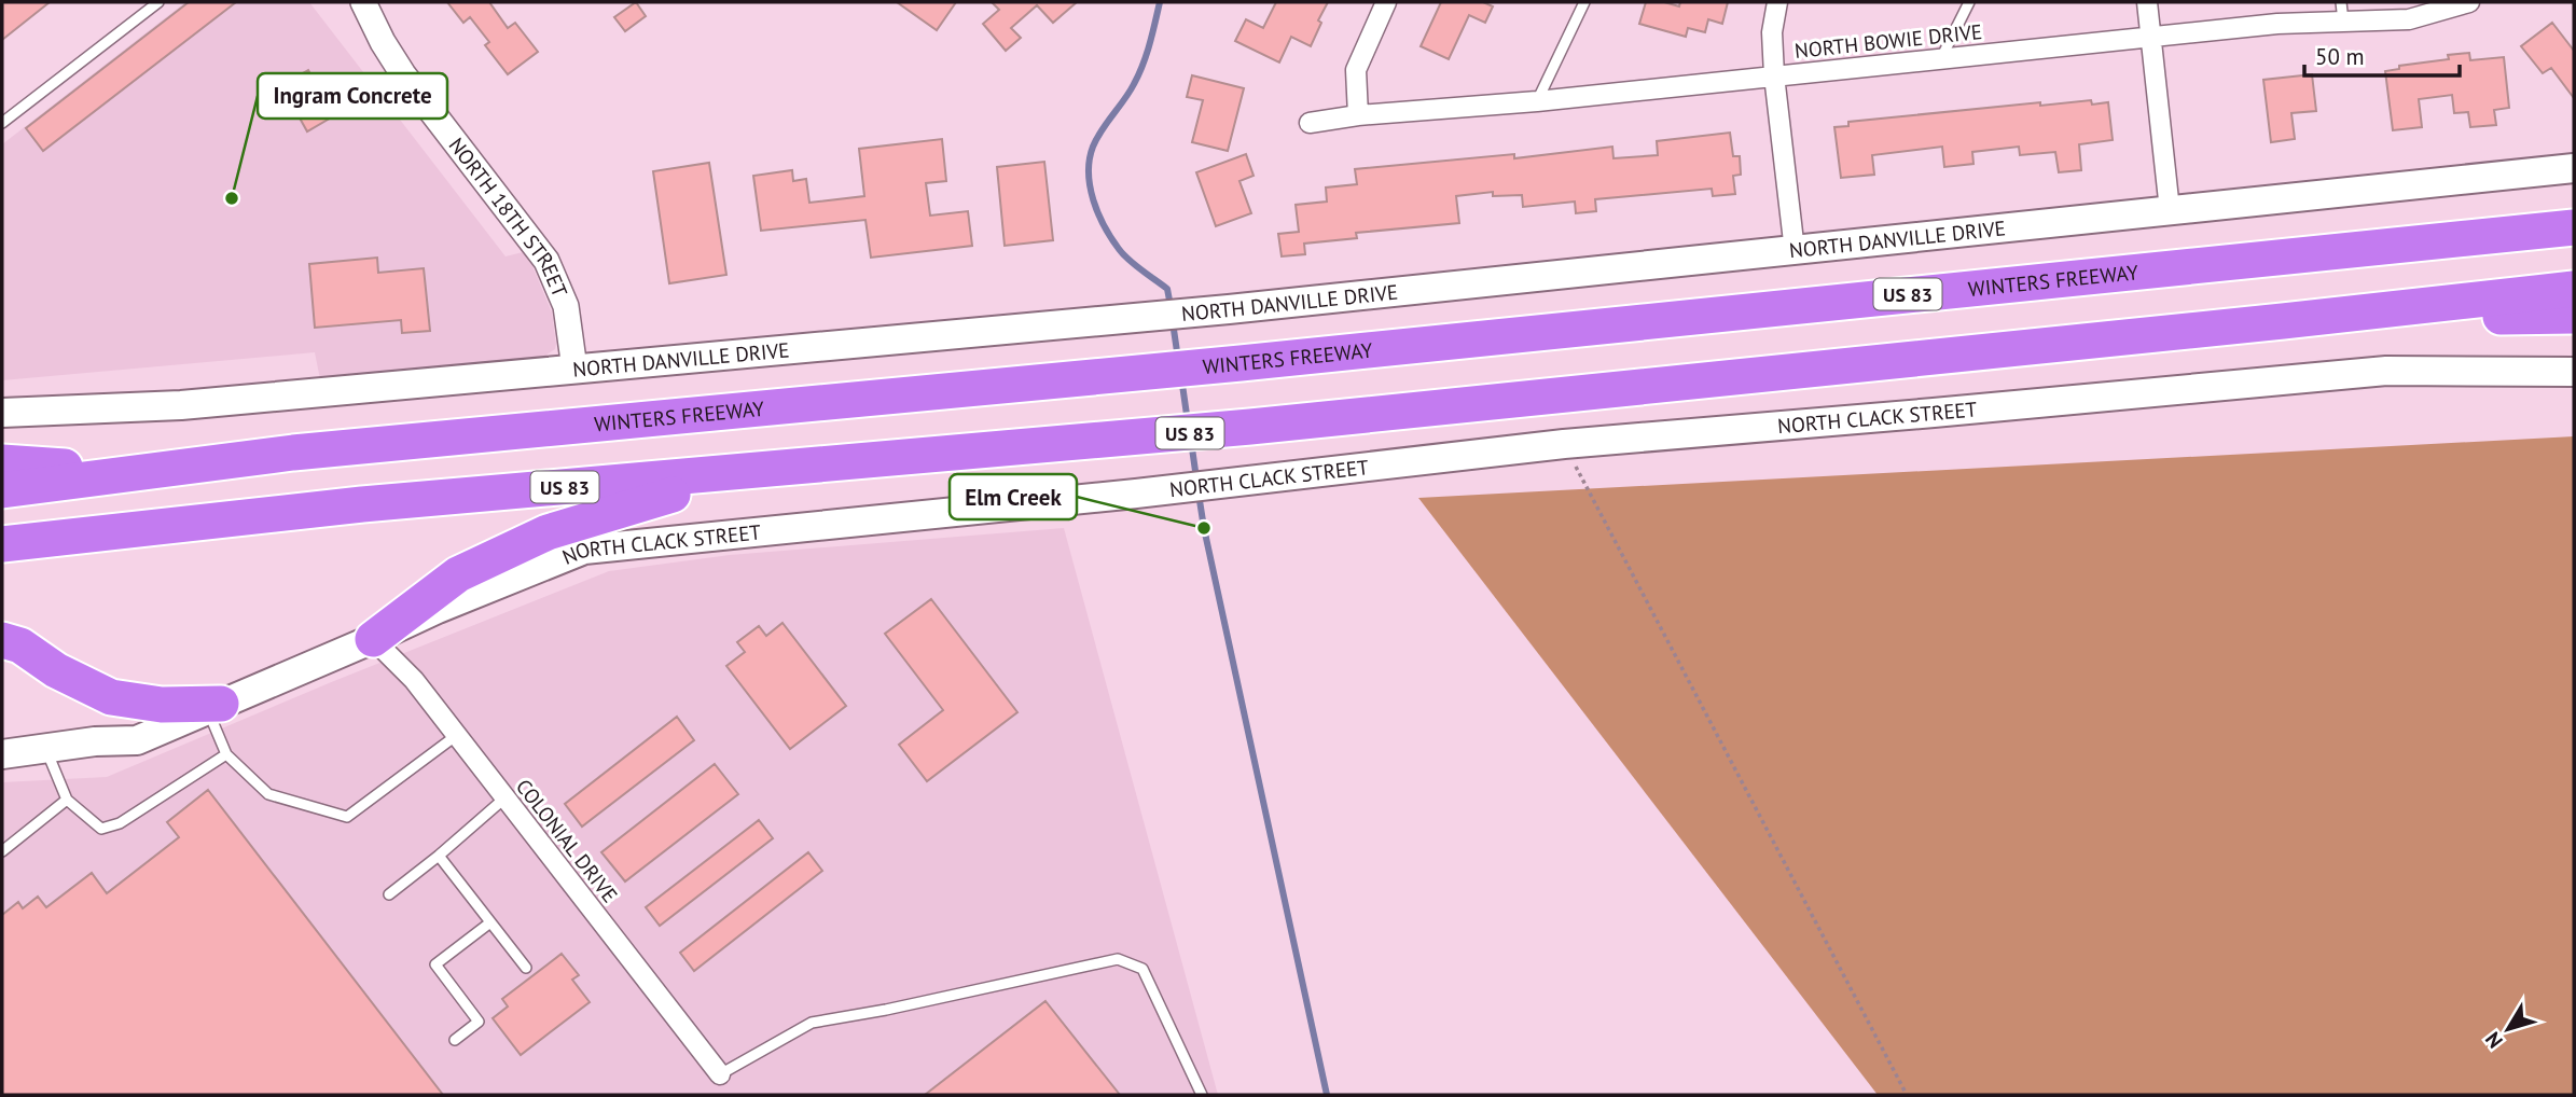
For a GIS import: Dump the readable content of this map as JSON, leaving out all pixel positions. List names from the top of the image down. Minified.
{"streets":{"highway":["WINTERS FREEWAY","US 83"],"main road":["NORTH DANVILLE DRIVE","NORTH CLACK STREET"],"street":["NORTH BOWIE DRIVE","NORTH 18TH STREET","COLONIAL DRIVE"]},"crossings":[["NORTH 18TH STREET","NORTH DANVILLE DRIVE"],["NORTH CLACK STREET","COLONIAL DRIVE"]],"places":["Ingram Concrete","Elm Creek"],"scale_bar":"50 m","north":"bottom left"}
